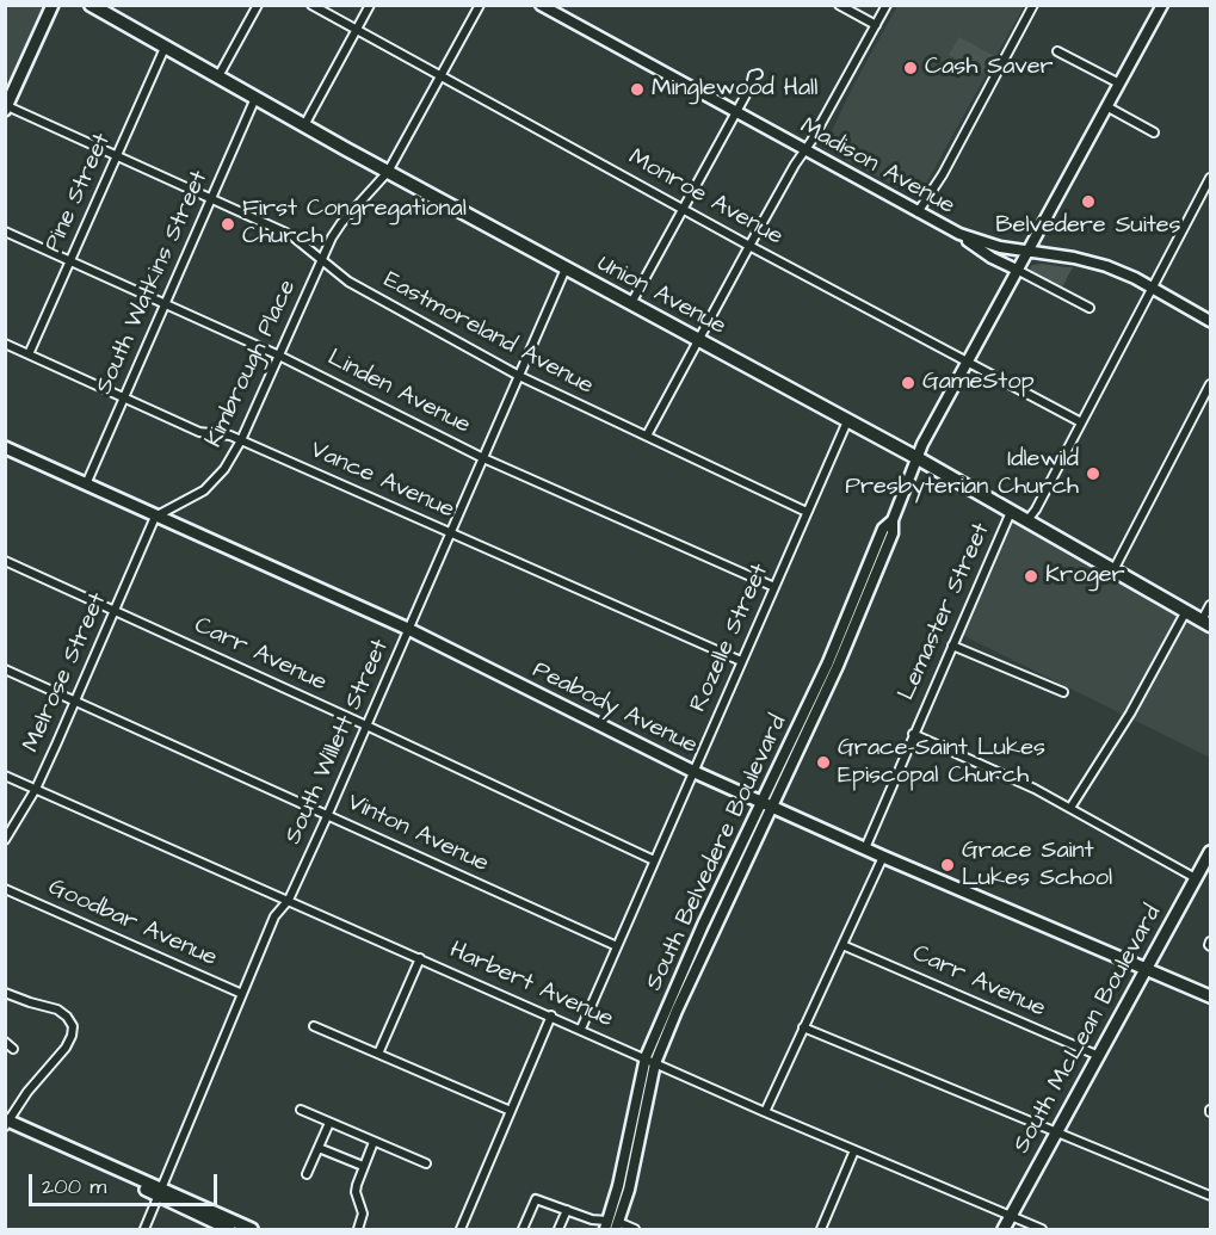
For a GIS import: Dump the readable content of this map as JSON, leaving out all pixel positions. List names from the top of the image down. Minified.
{"streets":{"main road":["Union Avenue","Peabody Avenue","South McLean Boulevard"],"street":["Madison Avenue","Pine Street","Monroe Avenue","South Watkins Street","Eastmoreland Avenue","Kimbrough Place","Linden Avenue","Vance Avenue","Lemaster Street","Rozelle Street","Carr Avenue","Melrose Street","South Willett Street","Vinton Avenue","South Belvedere Boulevard","Goodbar Avenue","Harbert Avenue"]},"crossings":[["Madison Avenue","South Belvedere Boulevard"],["Pine Street","Union Avenue"],["Pine Street","Eastmoreland Avenue"],["Pine Street","Linden Avenue"],["Pine Street","Vance Avenue"],["Monroe Avenue","Kimbrough Place"],["Monroe Avenue","South Belvedere Boulevard"],["South Watkins Street","Union Avenue"],["South Watkins Street","Eastmoreland Avenue"],["South Watkins Street","Linden Avenue"],["South Watkins Street","Vance Avenue"],["South Watkins Street","Peabody Avenue"],["Union Avenue","Kimbrough Place"],["Union Avenue","Lemaster Street"],["Union Avenue","Rozelle Street"],["Union Avenue","South Willett Street"],["Union Avenue","South Belvedere Boulevard"],["Eastmoreland Avenue","Kimbrough Place"],["Eastmoreland Avenue","Rozelle Street"],["Eastmoreland Avenue","South Willett Street"],["Kimbrough Place","Linden Avenue"],["Kimbrough Place","Vance Avenue"],["Kimbrough Place","Melrose Street"],["Kimbrough Place","Peabody Avenue"],["Linden Avenue","Rozelle Street"],["Linden Avenue","South Willett Street"],["Vance Avenue","Rozelle Street"],["Vance Avenue","South Willett Street"],["Lemaster Street","Peabody Avenue"],["Rozelle Street","Carr Avenue"],["Rozelle Street","Peabody Avenue"],["Rozelle Street","Vinton Avenue"],["Rozelle Street","Harbert Avenue"],["Carr Avenue","Melrose Street"],["Carr Avenue","South Willett Street"],["Carr Avenue","South McLean Boulevard"],["Melrose Street","Peabody Avenue"],["Melrose Street","Vinton Avenue"],["Melrose Street","Harbert Avenue"],["Peabody Avenue","South Willett Street"],["Peabody Avenue","South Belvedere Boulevard"],["Peabody Avenue","South McLean Boulevard"],["South Willett Street","Vinton Avenue"],["South Willett Street","Goodbar Avenue"],["South Willett Street","Harbert Avenue"],["South Belvedere Boulevard","Harbert Avenue"],["Harbert Avenue","South McLean Boulevard"]],"places":["Cash Saver","Minglewood Hall","Belvedere Suites","First Congregational Church","GameStop","Idlewild Presbyterian Church","Kroger","Grace-Saint Lukes Episcopal Church","Grace Saint Lukes School"],"scale_bar":"200 m"}
